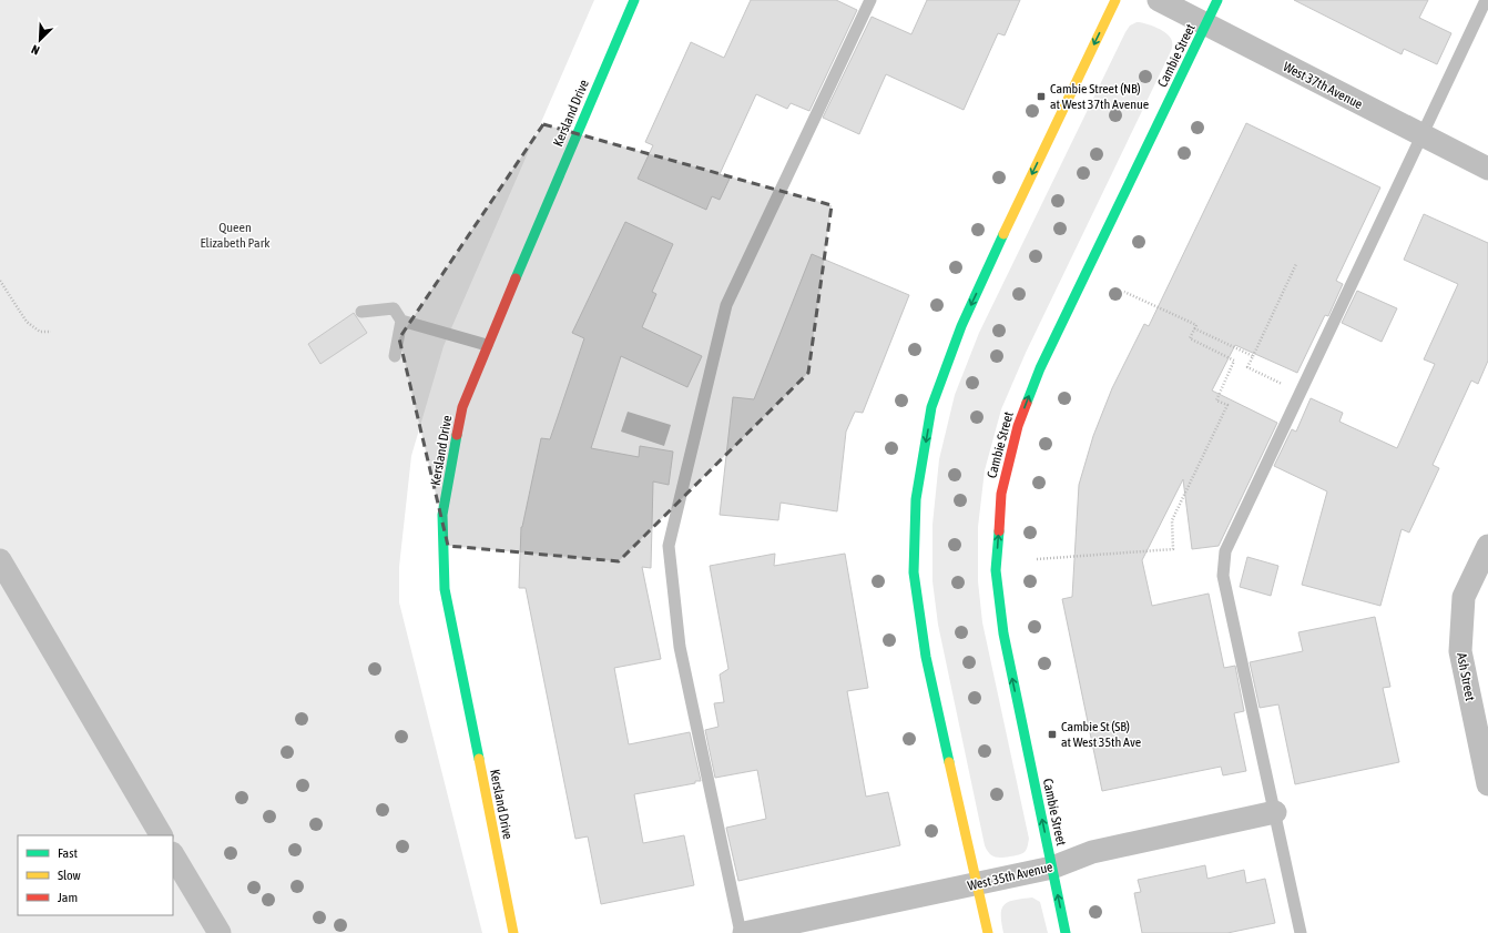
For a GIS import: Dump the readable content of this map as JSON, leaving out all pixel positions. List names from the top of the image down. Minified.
{"streets":{"main road":["Cambie Street","Kersland Drive"],"street":["West 37th Avenue","Ash Street","West 35th Avenue"]},"crossings":[["Cambie Street","West 37th Avenue"],["Cambie Street","West 35th Avenue"]],"parks":["Queen Elizabeth Park"],"places":{"transit":["Cambie Street (NB) at West 37th Avenue","Cambie St (SB) at West 35th Ave"]},"legend":["Fast","Slow","Jam"],"north":"bottom left"}
